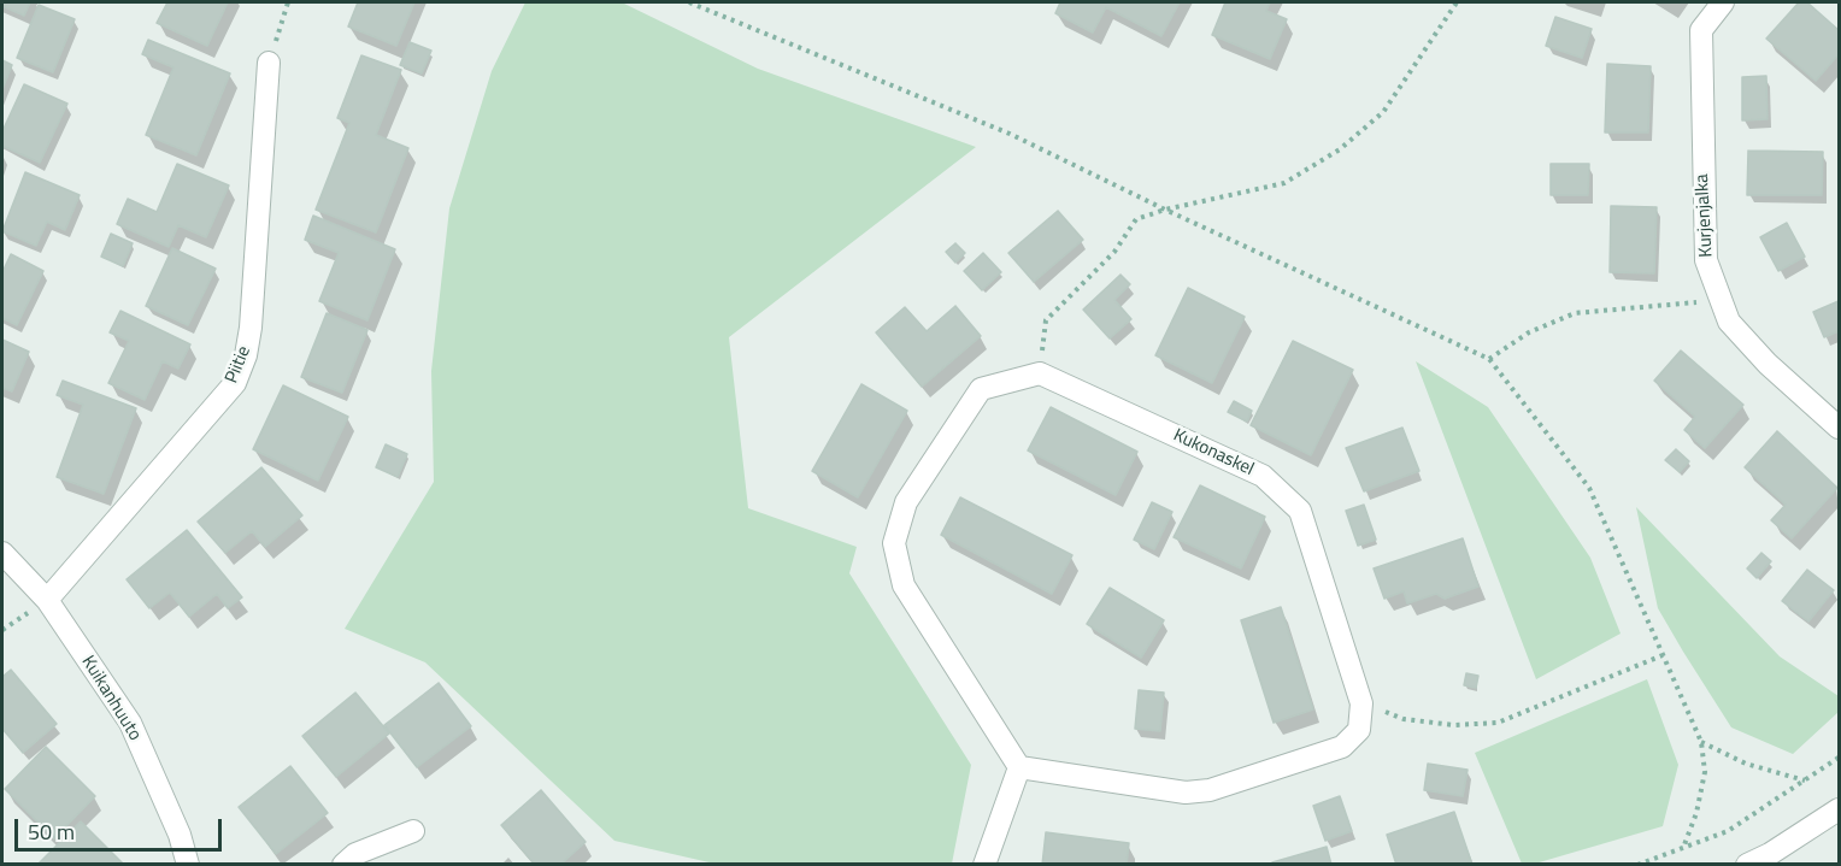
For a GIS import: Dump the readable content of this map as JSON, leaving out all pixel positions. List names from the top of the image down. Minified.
{"streets":{"street":["Kurjenjalka","Piitie","Kukonaskel","Kuikanhuuto"]},"crossings":[["Piitie","Kuikanhuuto"]],"scale_bar":"50 m"}
